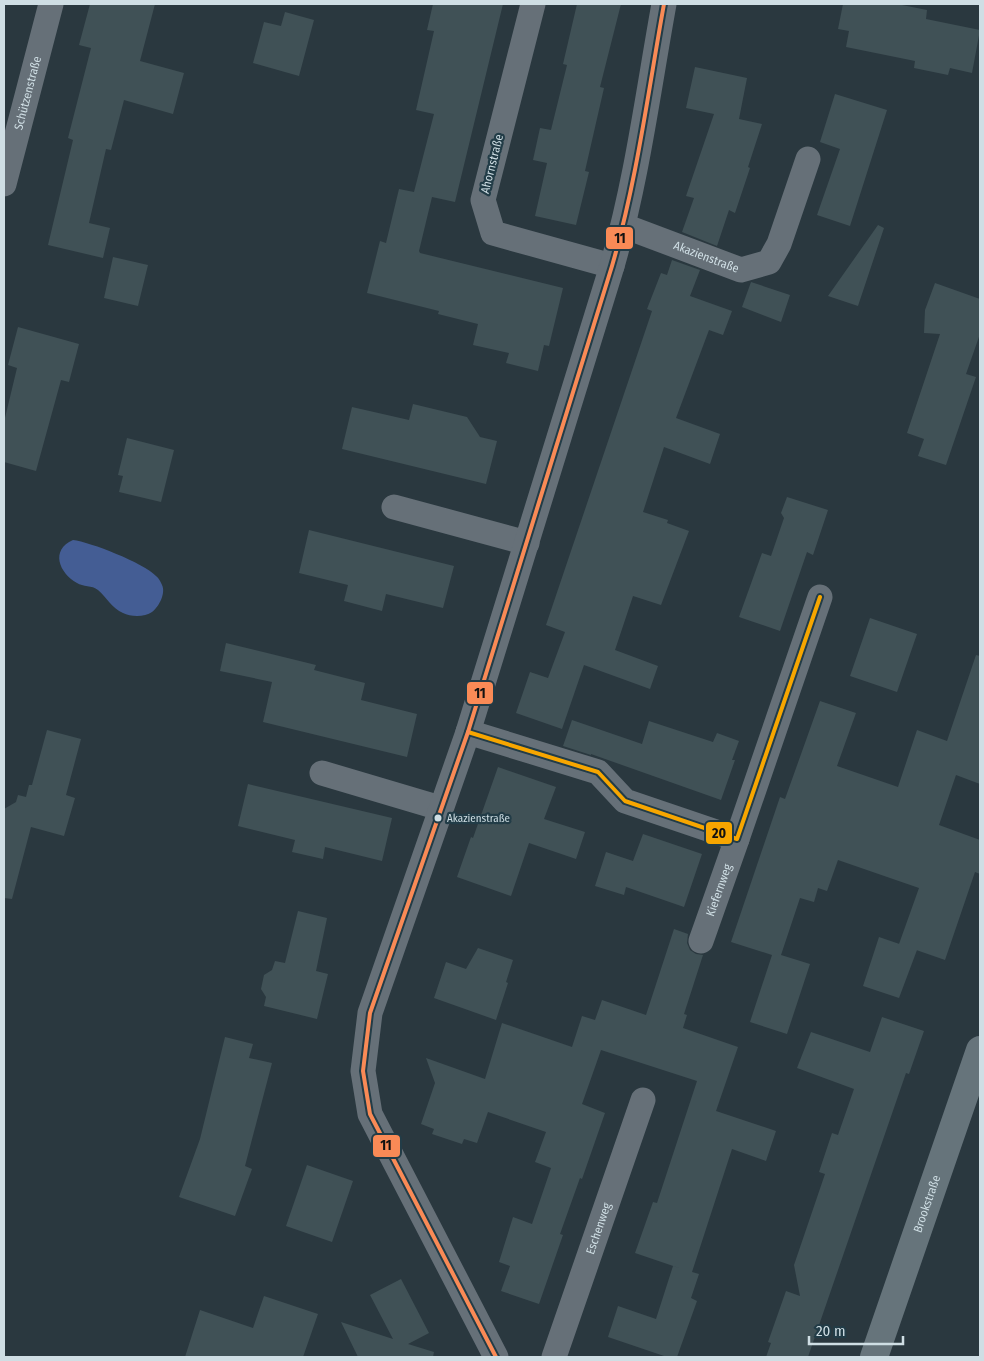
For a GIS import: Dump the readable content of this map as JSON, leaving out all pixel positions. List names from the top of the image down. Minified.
{"streets":{"main road":["Brookstraße"],"street":["Schützenstraße","Ahornstraße","Akazienstraße","Kiefernweg","Eschenweg"]},"places":["Akazienstraße"],"lines":["transit line 11","transit line 20"],"scale_bar":"20 m"}
